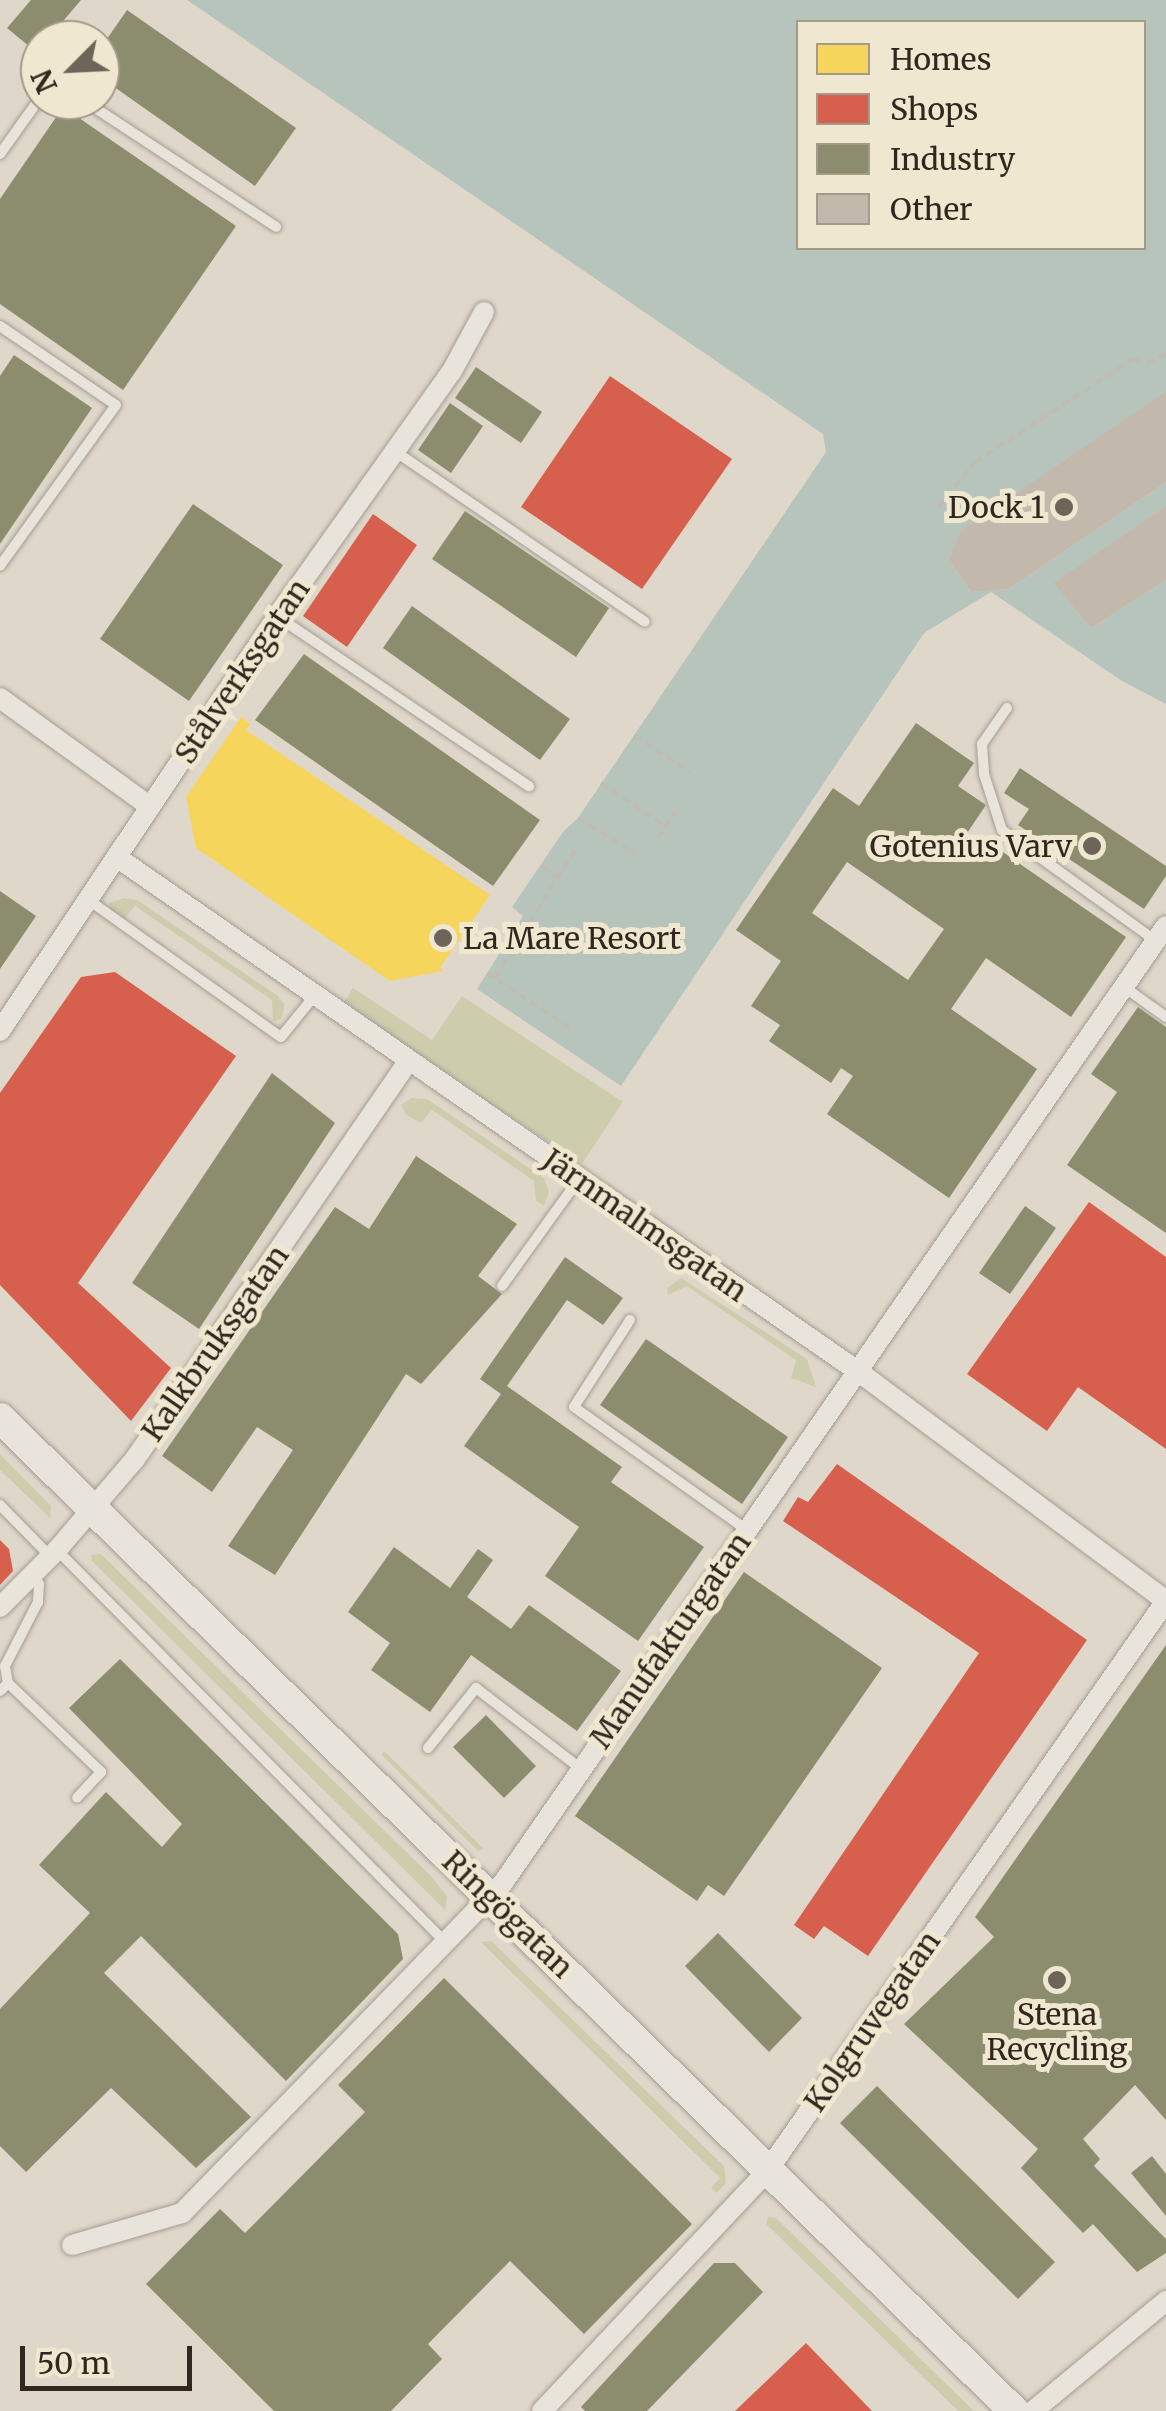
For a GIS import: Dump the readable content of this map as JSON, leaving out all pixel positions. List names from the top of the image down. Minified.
{"streets":{"street":["Stålverksgatan","Järnmalmsgatan","Kalkbruksgatan","Manufakturgatan","Ringögatan","Kolgruvegatan"]},"crossings":[["Stålverksgatan","Järnmalmsgatan"],["Järnmalmsgatan","Kalkbruksgatan"],["Järnmalmsgatan","Manufakturgatan"],["Järnmalmsgatan","Kolgruvegatan"],["Kalkbruksgatan","Ringögatan"],["Manufakturgatan","Ringögatan"],["Ringögatan","Kolgruvegatan"]],"places":["Dock 1","Gotenius Varv","La Mare Resort","Stena Recycling"],"legend":["Homes","Shops","Industry","Other"],"scale_bar":"50 m","north":"bottom left"}
